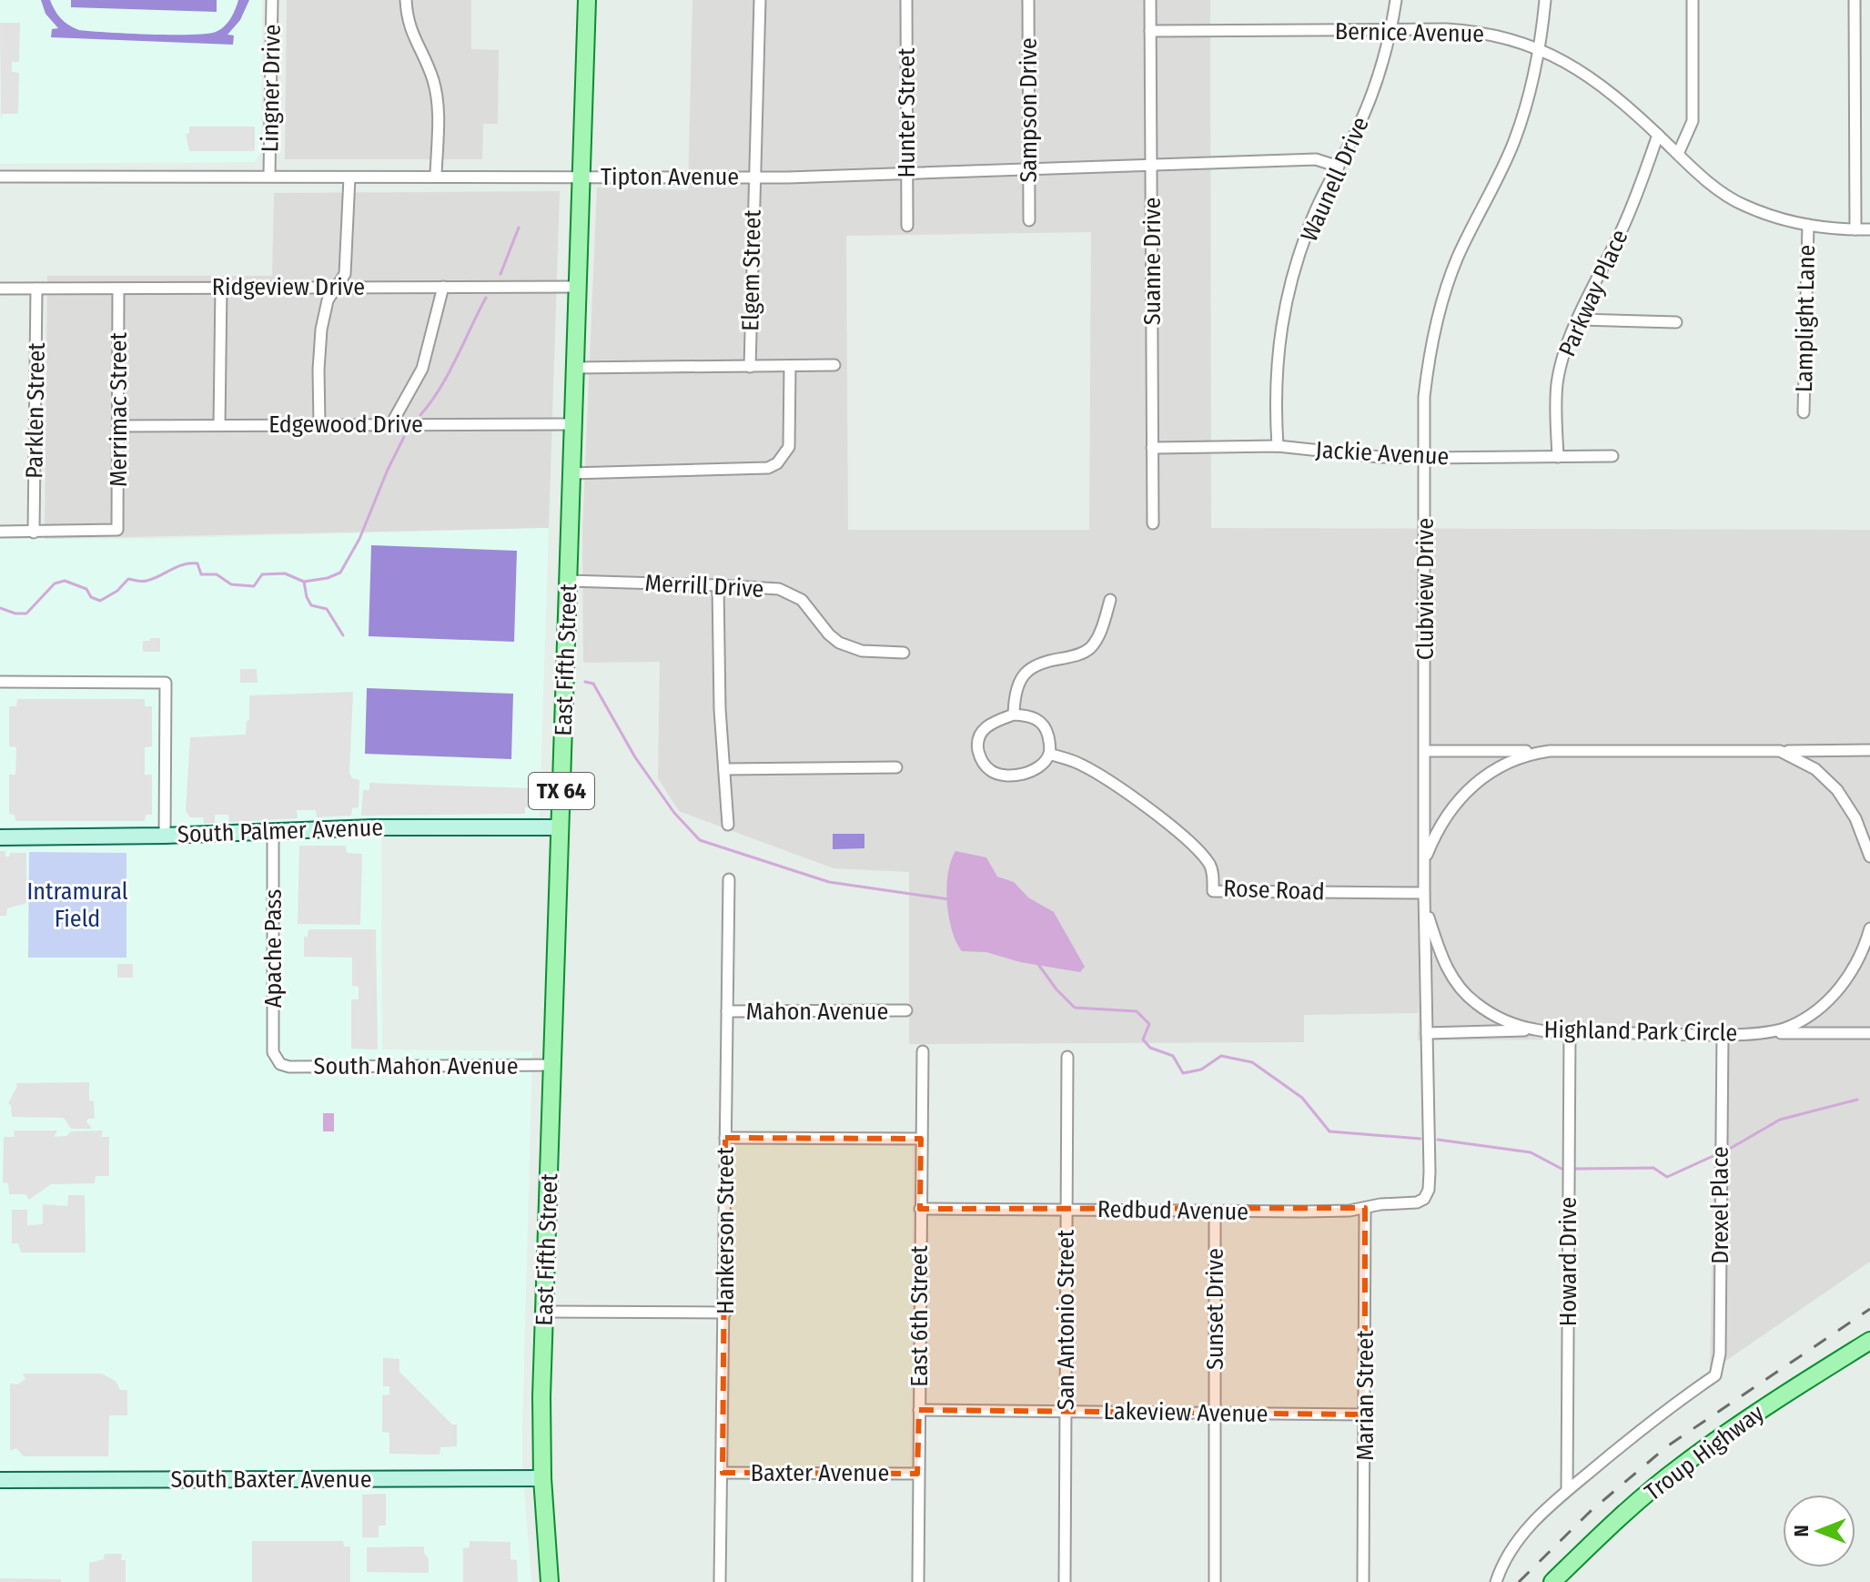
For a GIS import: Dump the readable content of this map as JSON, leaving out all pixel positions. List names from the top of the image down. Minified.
{"streets":{"main road":["East Fifth Street","TX 64","Troup Highway"],"street":["Bernice Avenue","Lingner Drive","Sampson Drive","Hunter Street","Tipton Avenue","Waunell Drive","Suanne Drive","Elgem Street","Ridgeview Drive","Parkway Place","Lamplight Lane","Merrimac Street","Parklen Street","Edgewood Drive","Jackie Avenue","Merrill Drive","Clubview Drive","South Palmer Avenue","Rose Road","Apache Pass","Mahon Avenue","Highland Park Circle","South Mahon Avenue","Drexel Place","Redbud Avenue","Hankerson Street","Howard Drive","Sunset Drive","East 6th Street","San Antonio Street","Marian Street","Lakeview Avenue","Baxter Avenue","South Baxter Avenue"]},"crossings":[["Bernice Avenue","Waunell Drive"],["Bernice Avenue","Suanne Drive"],["Bernice Avenue","Parkway Place"],["Bernice Avenue","Lamplight Lane"],["Bernice Avenue","Clubview Drive"],["Lingner Drive","Tipton Avenue"],["Sampson Drive","Tipton Avenue"],["Hunter Street","Tipton Avenue"],["Tipton Avenue","Waunell Drive"],["Tipton Avenue","Suanne Drive"],["Tipton Avenue","Elgem Street"],["Tipton Avenue","East Fifth Street"],["Waunell Drive","Jackie Avenue"],["Suanne Drive","Jackie Avenue"],["Ridgeview Drive","Merrimac Street"],["Ridgeview Drive","Parklen Street"],["Ridgeview Drive","East Fifth Street"],["Parkway Place","Jackie Avenue"],["Merrimac Street","Parklen Street"],["Merrimac Street","Edgewood Drive"],["Edgewood Drive","East Fifth Street"],["Jackie Avenue","Clubview Drive"],["Merrill Drive","East Fifth Street"],["Clubview Drive","Rose Road"],["Clubview Drive","Highland Park Circle"],["Clubview Drive","Redbud Avenue"],["East Fifth Street","South Palmer Avenue"],["East Fifth Street","South Mahon Avenue"],["East Fifth Street","South Baxter Avenue"],["South Palmer Avenue","Apache Pass"],["Apache Pass","South Mahon Avenue"],["Mahon Avenue","Hankerson Street"],["Highland Park Circle","Drexel Place"],["Highland Park Circle","Howard Drive"],["Drexel Place","Howard Drive"],["Redbud Avenue","Sunset Drive"],["Redbud Avenue","East 6th Street"],["Redbud Avenue","San Antonio Street"],["Redbud Avenue","Marian Street"],["Hankerson Street","Baxter Avenue"],["Sunset Drive","Lakeview Avenue"],["East 6th Street","Lakeview Avenue"],["East 6th Street","Baxter Avenue"],["San Antonio Street","Lakeview Avenue"],["Marian Street","Lakeview Avenue"]],"parks":["Intramural Field"],"north":"left"}
